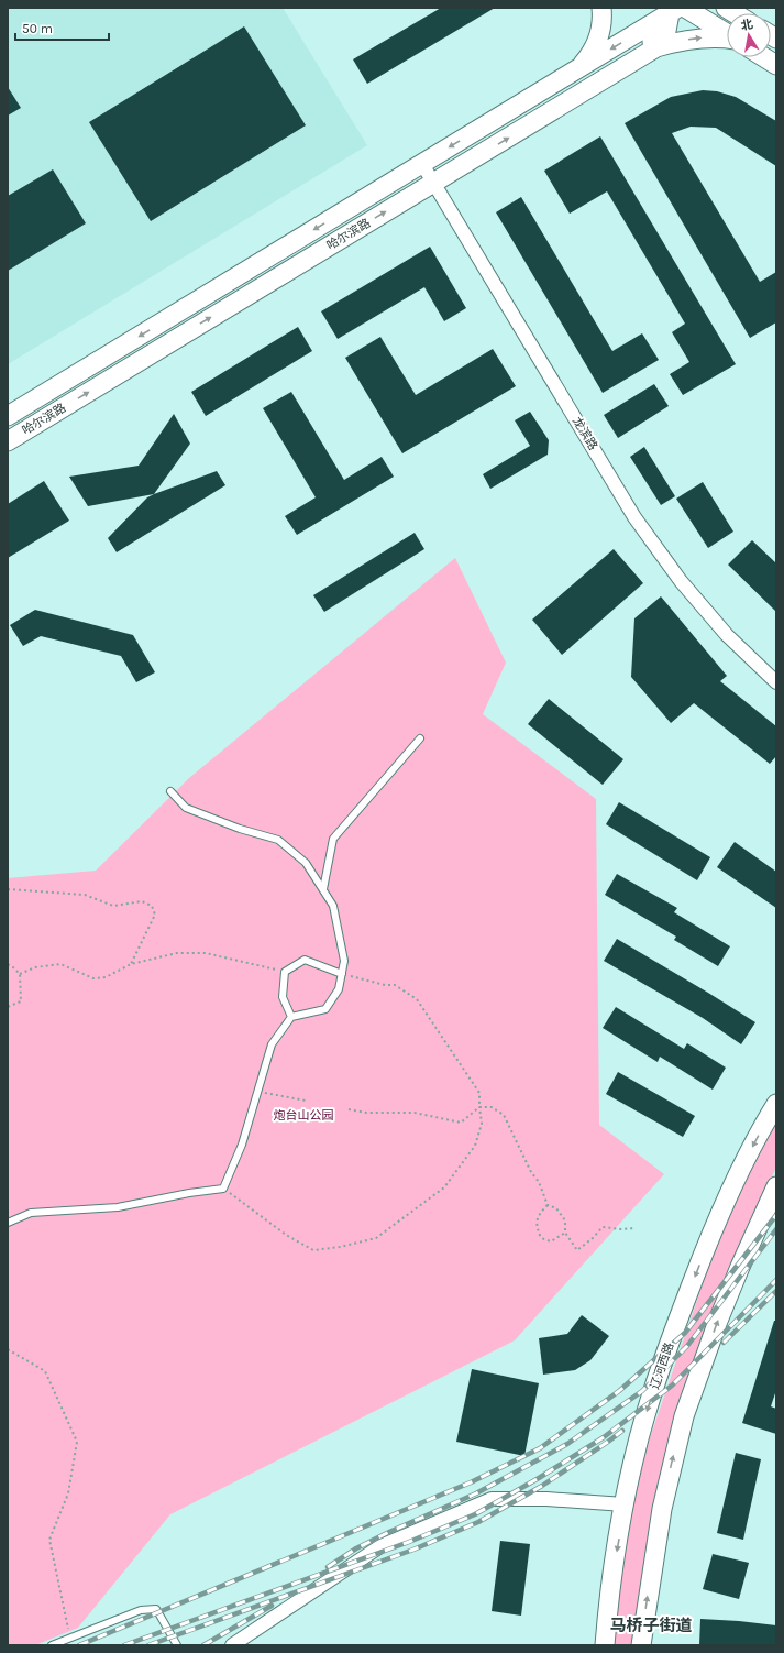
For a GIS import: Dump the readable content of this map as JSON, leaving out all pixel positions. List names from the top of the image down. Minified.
{"streets":{"street":["哈尔滨路","龙滨路","辽河西路"]},"crossings":[["哈尔滨路","龙滨路"]],"districts":["马桥子街道"],"parks":["炮台山公园"],"scale_bar":"50 m","north":"top"}
